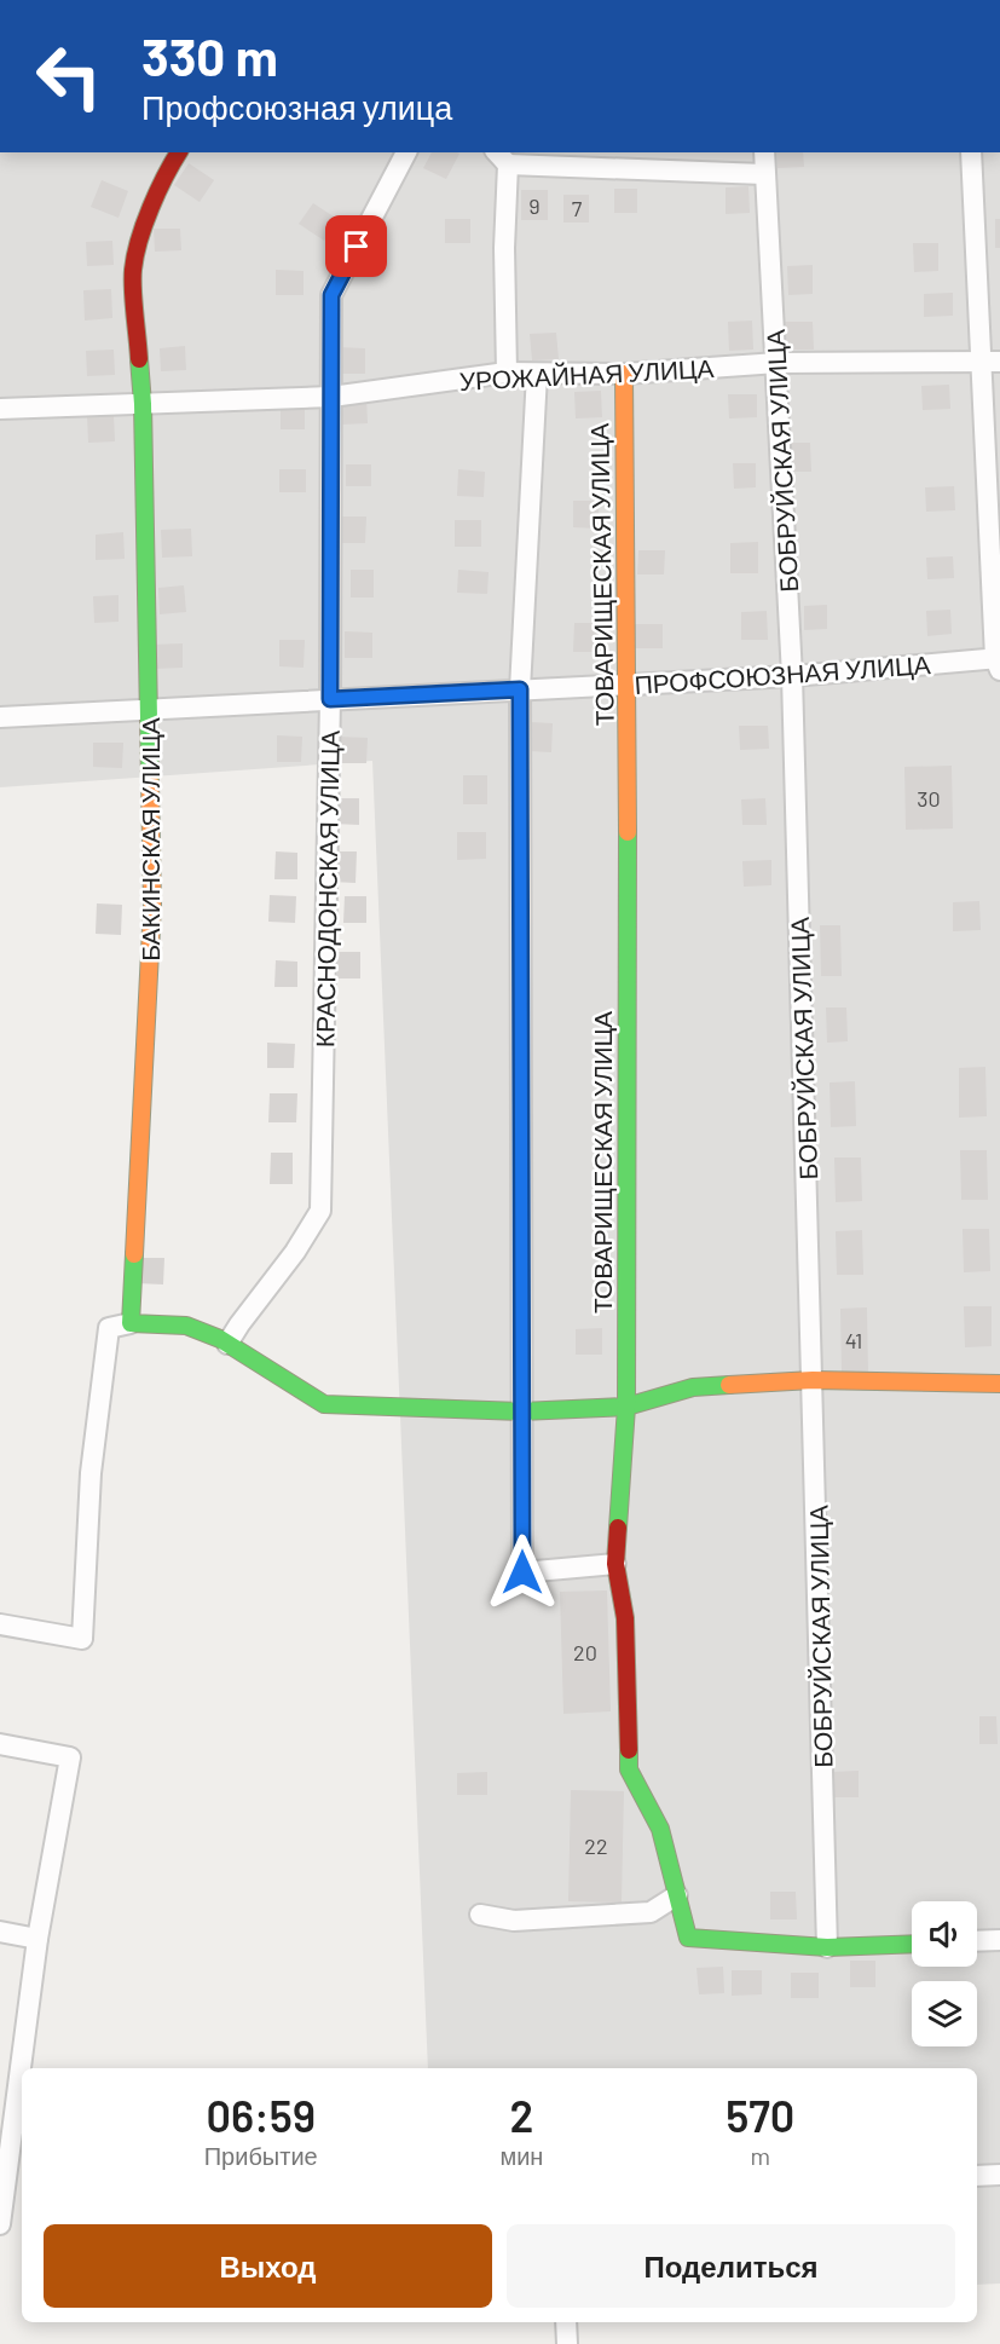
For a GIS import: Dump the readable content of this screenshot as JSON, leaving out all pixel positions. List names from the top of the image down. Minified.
{"streets":{"street":["УРОЖАЙНАЯ УЛИЦА","БОБРУЙСКАЯ УЛИЦА","ТОВАРИЩЕСКАЯ УЛИЦА","ПРОФСОЮЗНАЯ УЛИЦА","БАКИНСКАЯ УЛИЦА","КРАСНОДОНСКАЯ УЛИЦА"]},"crossings":[["УРОЖАЙНАЯ УЛИЦА","БОБРУЙСКАЯ УЛИЦА"],["УРОЖАЙНАЯ УЛИЦА","ТОВАРИЩЕСКАЯ УЛИЦА"],["УРОЖАЙНАЯ УЛИЦА","БАКИНСКАЯ УЛИЦА"],["УРОЖАЙНАЯ УЛИЦА","КРАСНОДОНСКАЯ УЛИЦА"],["БОБРУЙСКАЯ УЛИЦА","ТОВАРИЩЕСКАЯ УЛИЦА"],["БОБРУЙСКАЯ УЛИЦА","ПРОФСОЮЗНАЯ УЛИЦА"],["ТОВАРИЩЕСКАЯ УЛИЦА","ПРОФСОЮЗНАЯ УЛИЦА"],["ПРОФСОЮЗНАЯ УЛИЦА","БАКИНСКАЯ УЛИЦА"],["ПРОФСОЮЗНАЯ УЛИЦА","КРАСНОДОНСКАЯ УЛИЦА"]],"house_numbers":["9","7","30","41","20","22"],"page":{"turn":["330 m","Профсоюзная улица"],"eta":["06:59","Прибытие","2","мин","570","m"],"buttons":["Выход","Поделиться"]}}
